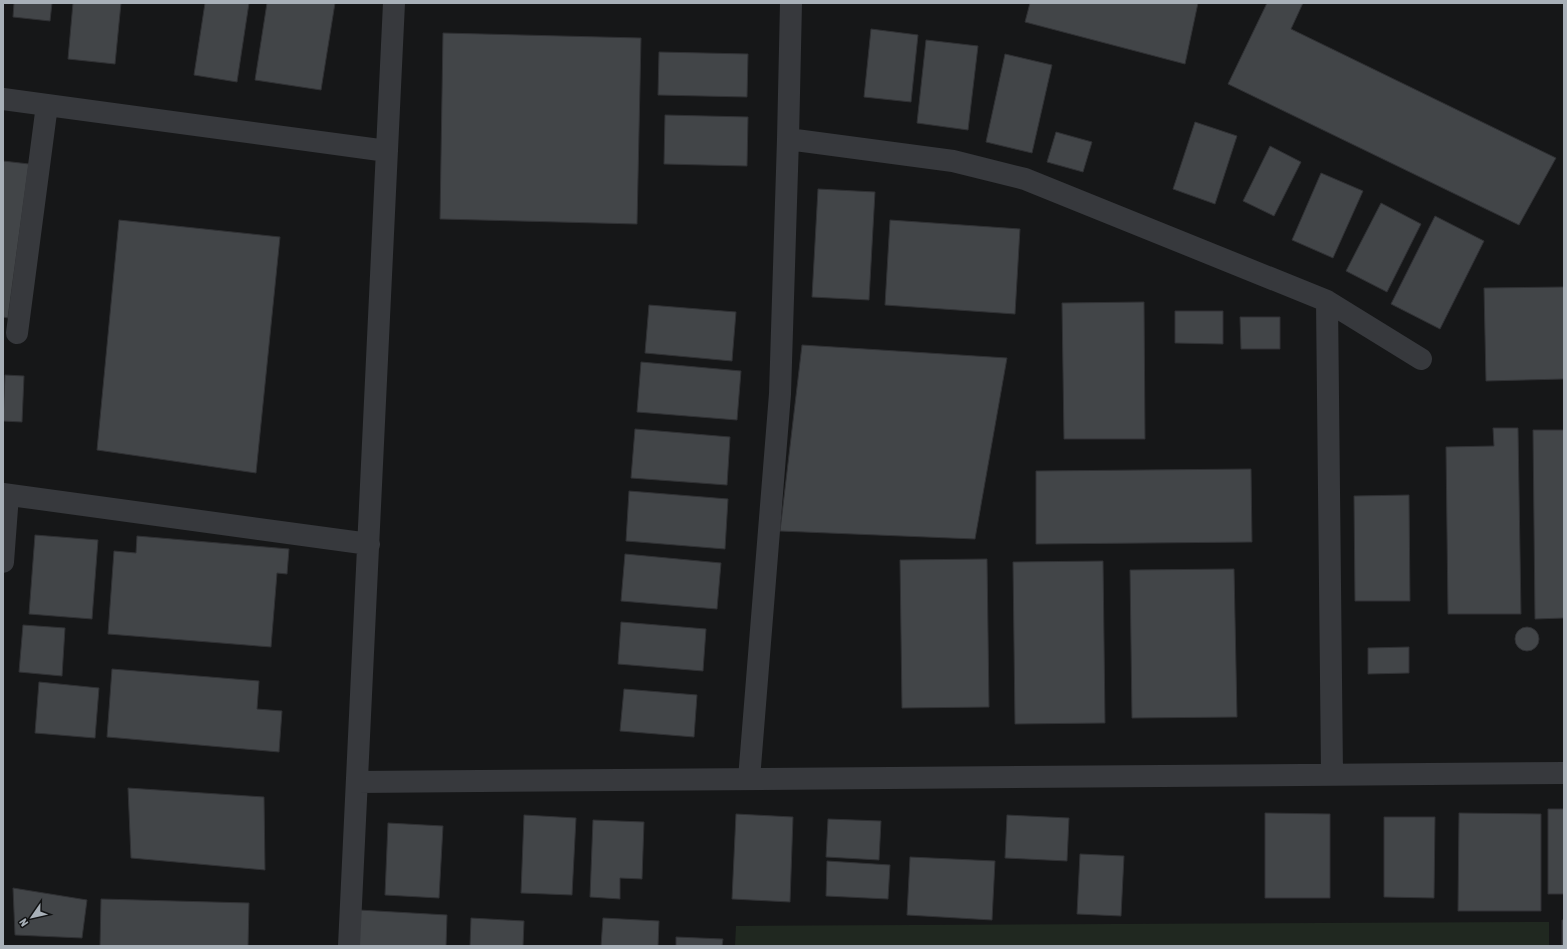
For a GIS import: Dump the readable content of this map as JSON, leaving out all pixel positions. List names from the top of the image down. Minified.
{"north":"bottom left"}
